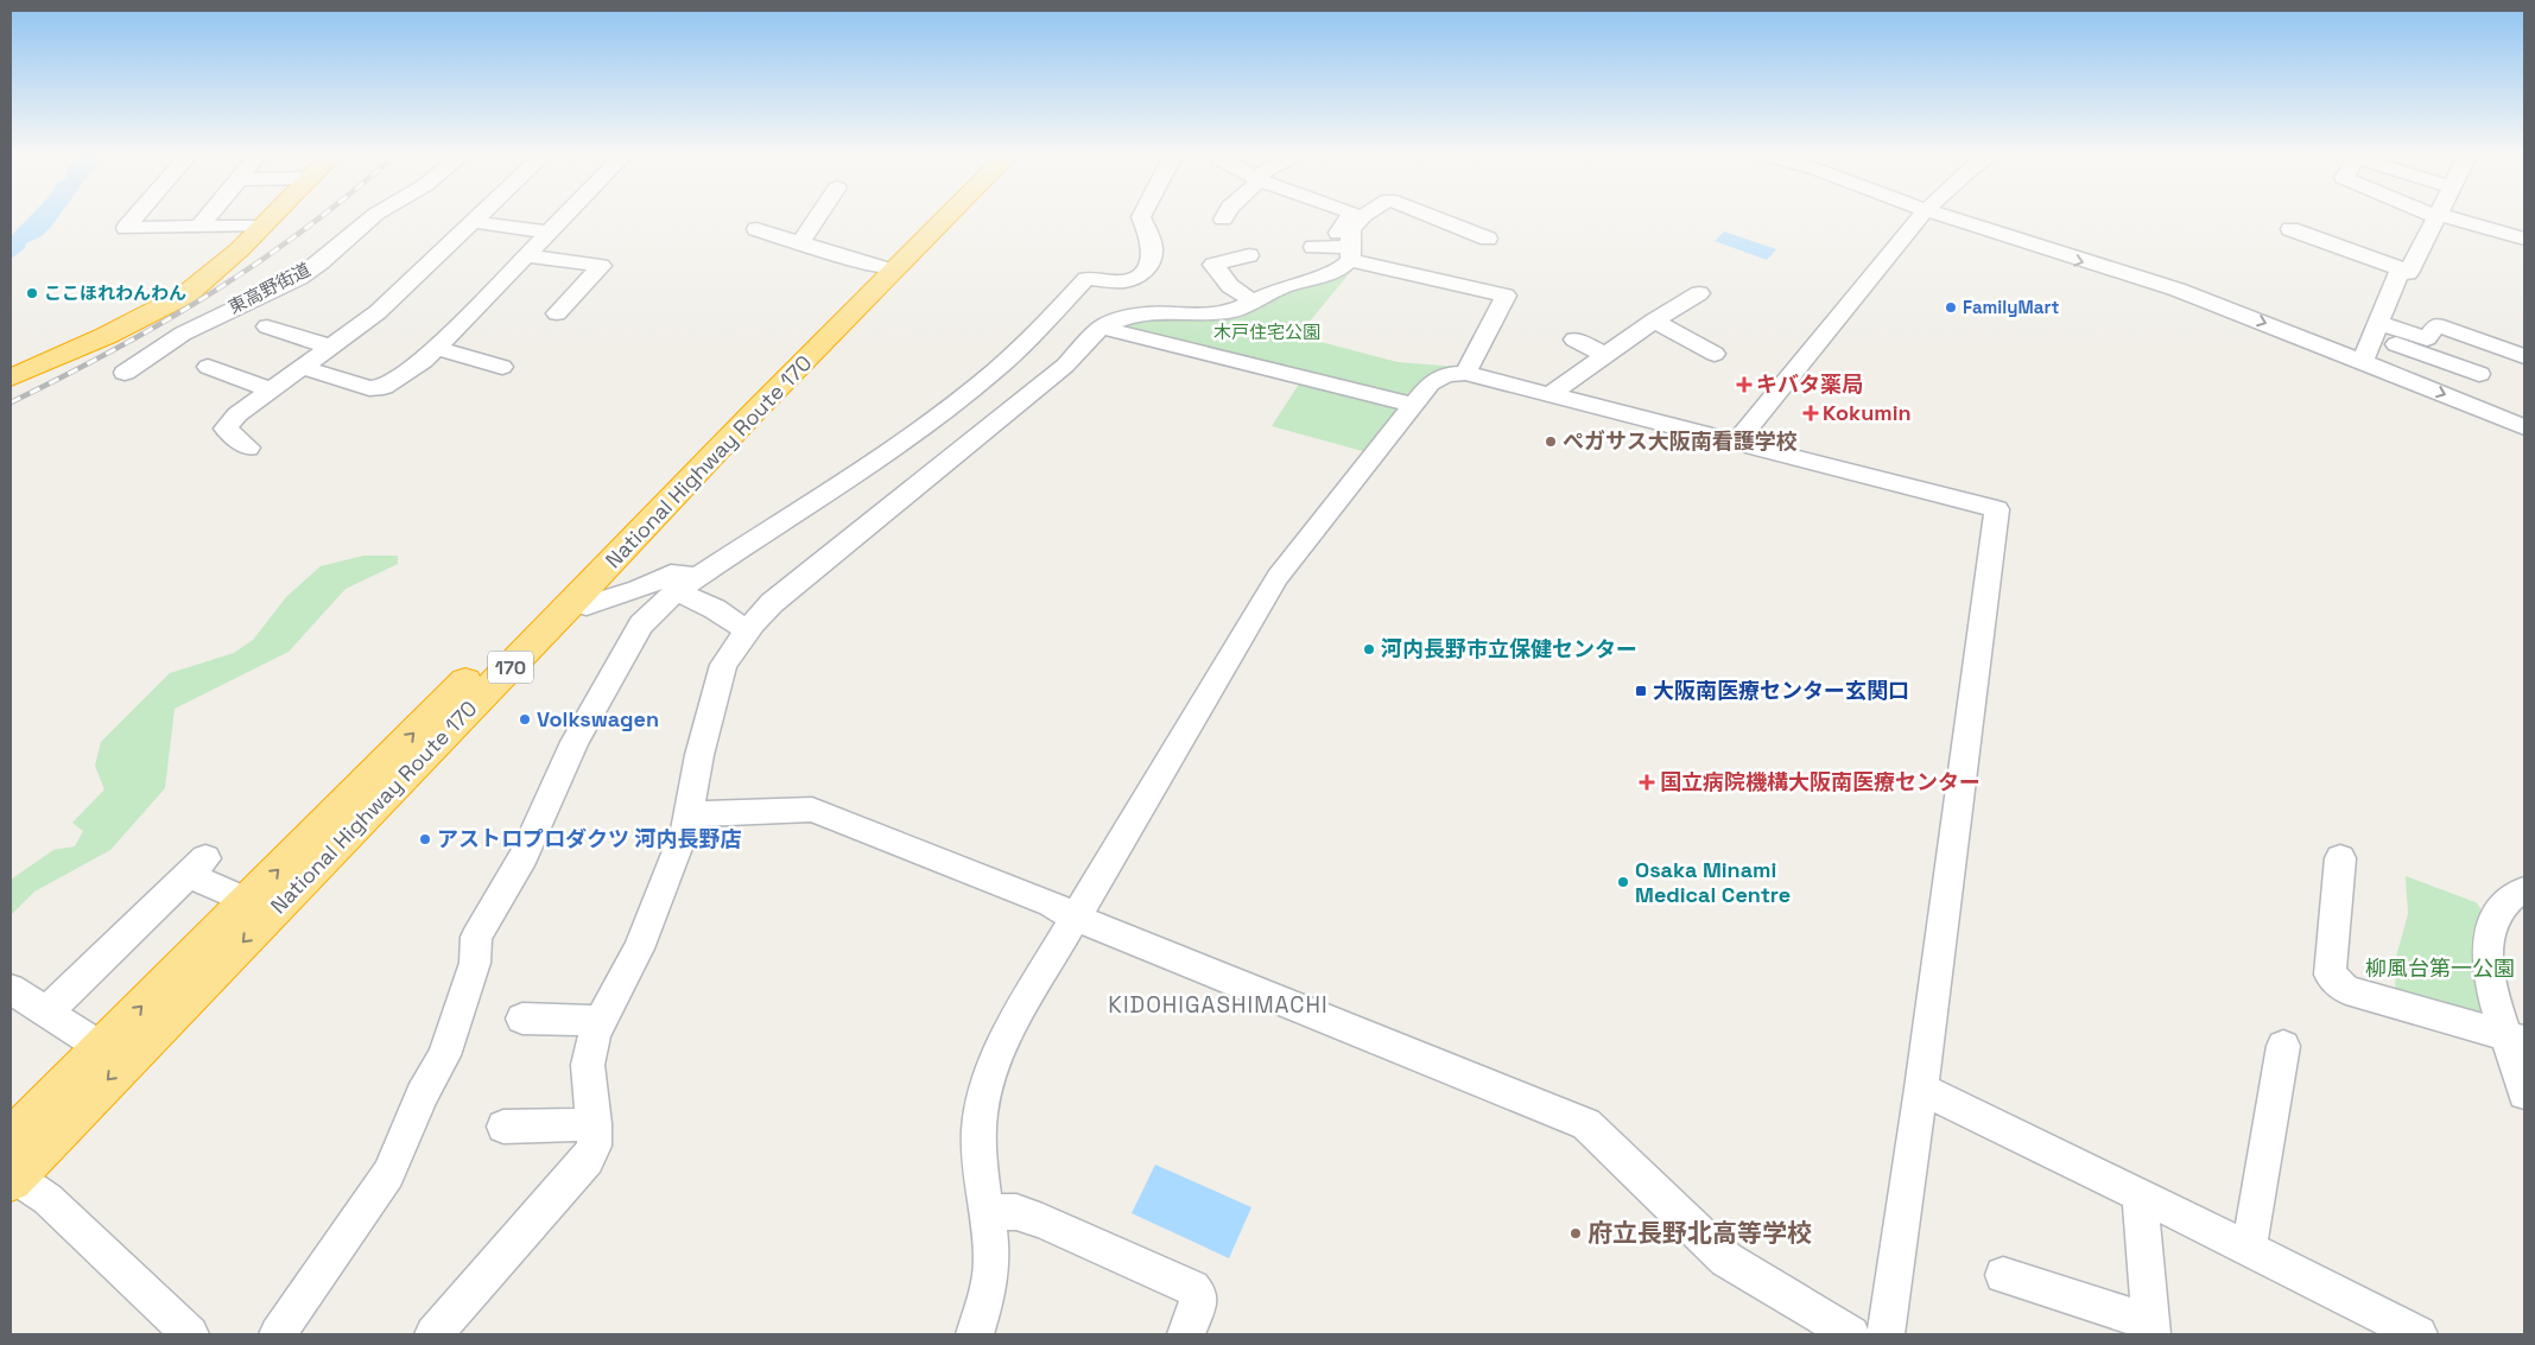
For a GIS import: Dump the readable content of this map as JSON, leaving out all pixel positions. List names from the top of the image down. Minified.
{"streets":{"highway":["National Highway Route 170","170"],"street":["東高野街道"]},"districts":["KIDOHIGASHIMACHI"],"parks":["木戸住宅公園","柳風台第一公園"],"places":{"other":["ここほれわんわん","FamilyMart","ぺガサス大阪南看護学校","河内長野市立保健センター","Volkswagen","アストロプロダクツ 河内長野店","Osaka Minami Medical Centre","府立長野北高等学校"],"health":["キバタ薬局","Kokumin","国立病院機構大阪南医療センター"],"transit":["大阪南医療センター玄関口"]}}
